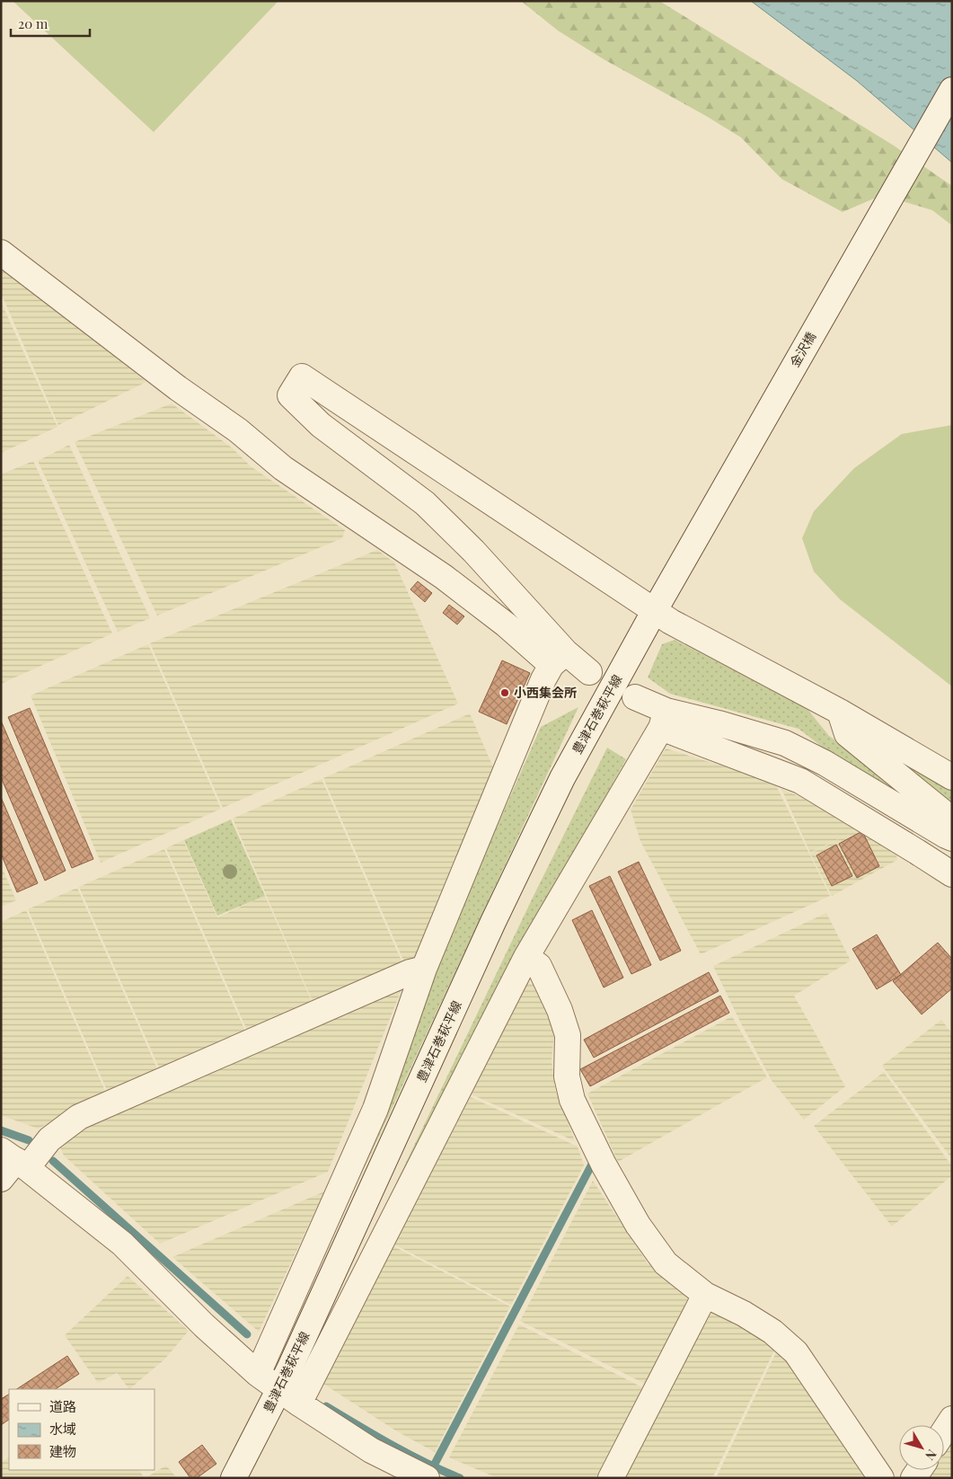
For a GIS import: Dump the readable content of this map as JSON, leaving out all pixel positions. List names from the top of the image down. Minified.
{"streets":{"street":["金沢橋","豊津石巻萩平線"]},"crossings":[["金沢橋","豊津石巻萩平線"]],"places":["小西集会所"],"legend":["道路","水域","建物"],"scale_bar":"20 m","north":"bottom right"}
